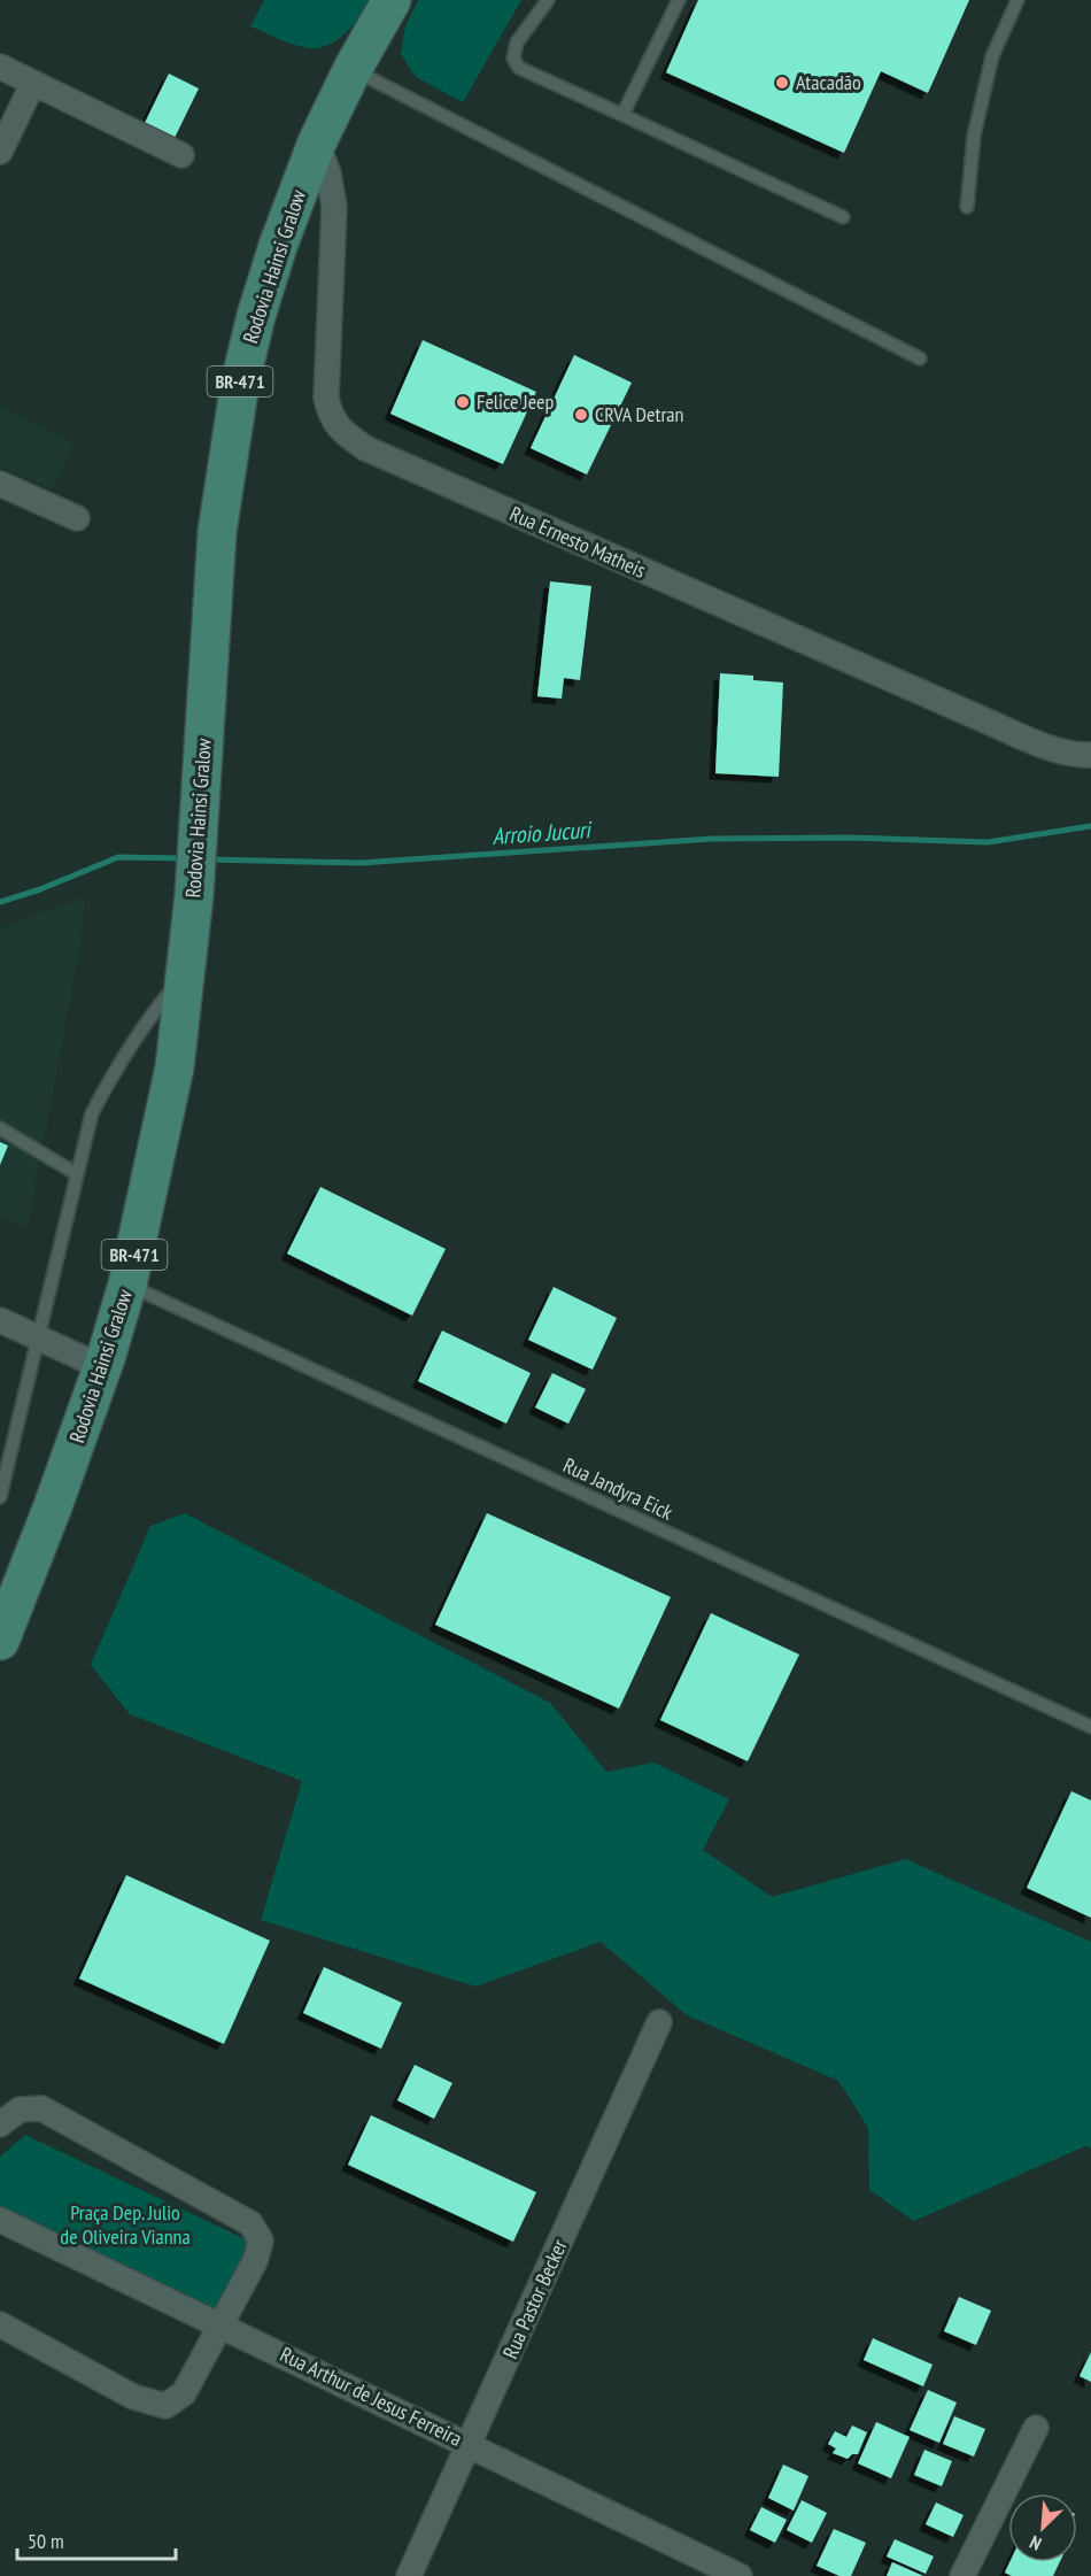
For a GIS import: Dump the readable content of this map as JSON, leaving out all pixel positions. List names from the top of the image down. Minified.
{"streets":{"main road":["Rodovia Hainsi Gralow","BR-471"],"street":["Rua Ernesto Matheis","Rua Pastor Becker","Rua Arthur de Jesus Ferreira"],"lane":["Rua Jandyra Eick"]},"crossings":[["Rodovia Hainsi Gralow","Rua Ernesto Matheis"],["Rodovia Hainsi Gralow","Rua Jandyra Eick"],["Rua Pastor Becker","Rua Arthur de Jesus Ferreira"]],"water":["Arroio Jucuri"],"parks":["Praça Dep. Julio de Oliveira Vianna"],"places":["Atacadão","Felice Jeep","CRVA Detran"],"scale_bar":"50 m","north":"bottom left"}
